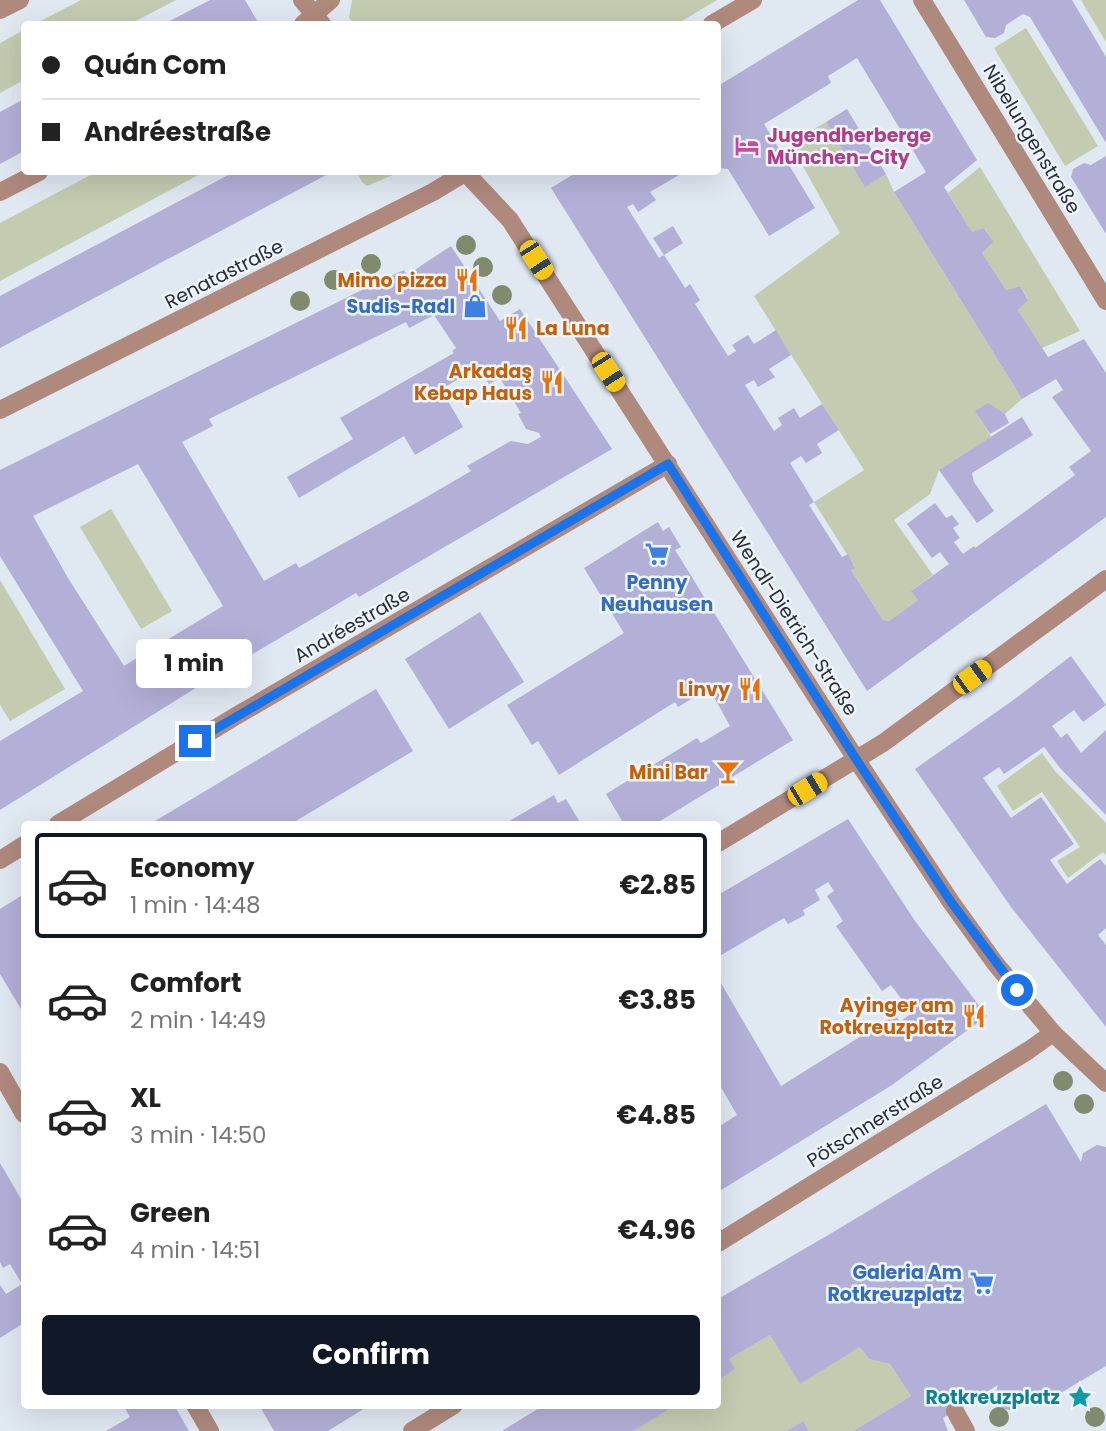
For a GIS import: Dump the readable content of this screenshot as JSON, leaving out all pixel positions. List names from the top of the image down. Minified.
{"streets":{"street":["Nibelungenstraße","Renatastraße","Wendl-Dietrich-Straße","Andréestraße","Pötschnerstraße"]},"crossings":[["Wendl-Dietrich-Straße","Andréestraße"],["Wendl-Dietrich-Straße","Pötschnerstraße"]],"places":{"hotel":["Jugendherberge München-City"],"restaurant":["Mimo pizza","La Luna","Arkadaş Kebap Haus","Linvy","Ayinger am Rotkreuzplatz"],"shop":["Sudis-Radl"],"supermarket":["Penny Neuhausen","Galeria Am Rotkreuzplatz"],"bar":["Mini Bar"],"place":["Rotkreuzplatz"]},"page":{"banner":["Quán Com","Andréestraße"],"bubble":"1 min","list":[{"name":"Economy","note":"1 min · 14:48","value":"€2.85"},{"name":"Comfort","note":"2 min · 14:49","value":"€3.85"},{"name":"XL","note":"3 min · 14:50","value":"€4.85"},{"name":"Green","note":"4 min · 14:51","value":"€4.96"}],"buttons":"Confirm"}}
